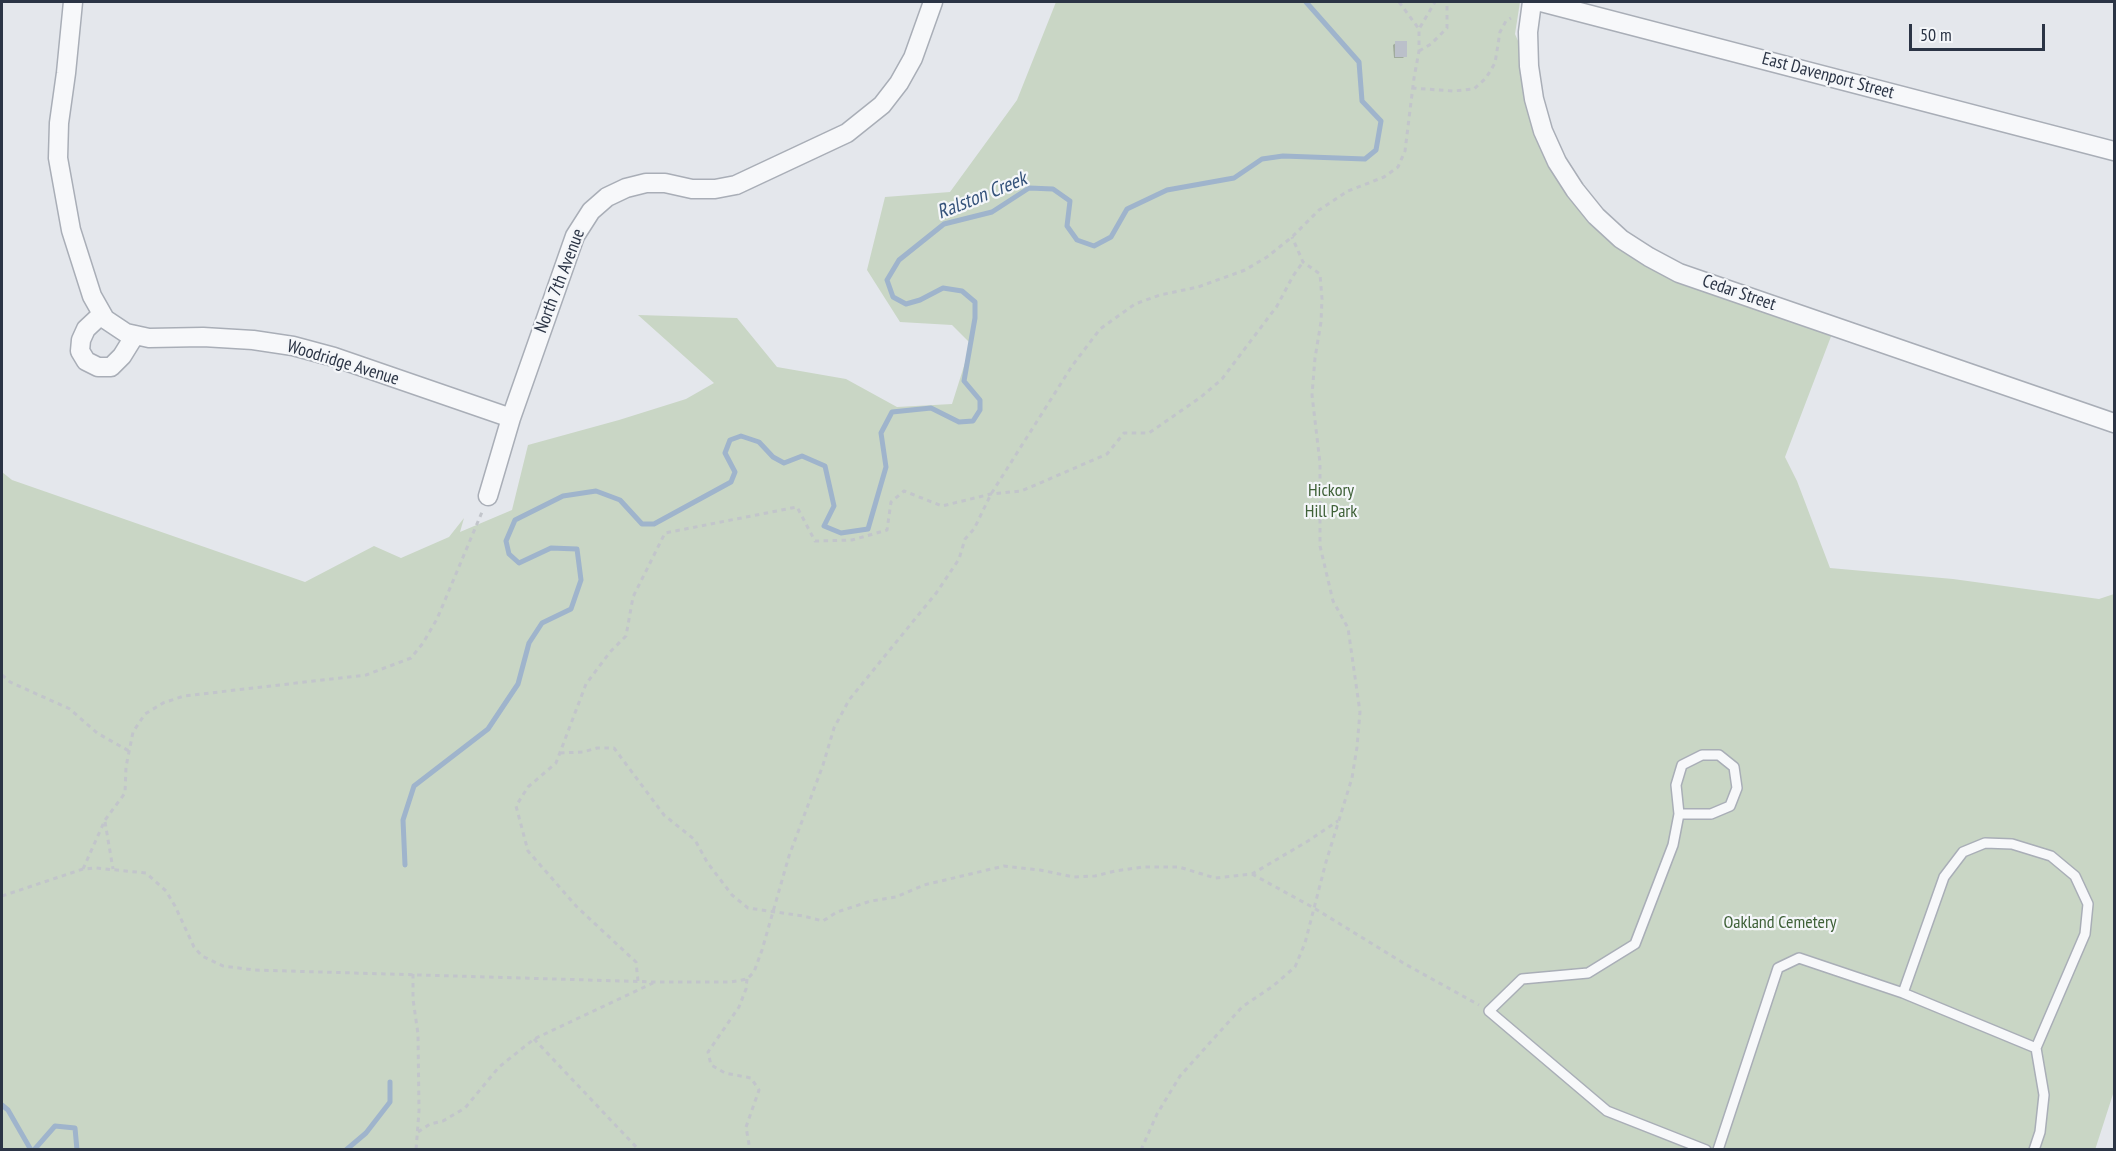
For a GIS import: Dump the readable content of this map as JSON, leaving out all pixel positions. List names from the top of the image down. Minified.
{"streets":{"street":["East Davenport Street","North 7th Avenue","Cedar Street","Woodridge Avenue"]},"crossings":[["East Davenport Street","Cedar Street"],["North 7th Avenue","Woodridge Avenue"]],"water":["Ralston Creek"],"parks":["Hickory Hill Park","Oakland Cemetery"],"scale_bar":"50 m"}
